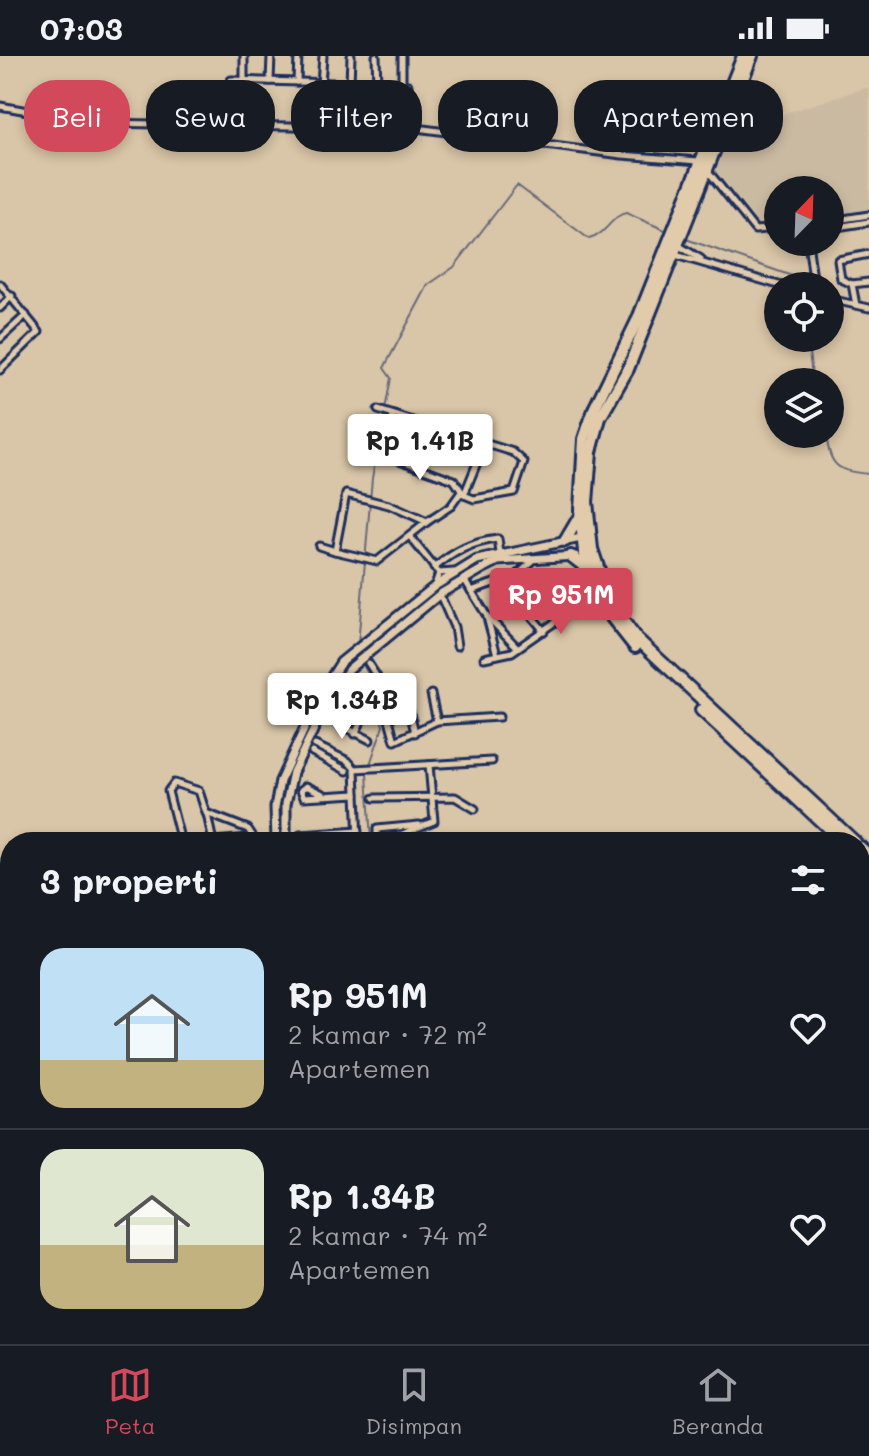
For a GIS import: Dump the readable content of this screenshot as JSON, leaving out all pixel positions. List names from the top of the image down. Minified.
{"north":"top right","page":{"status":"07:03","chip":["Beli","Sewa","Filter","Baru","Apartemen"],"price":["Rp 1.41B","Rp 951M","Rp 1.34B"],"heading":"3 properti","list":[{"name":"Rp 951M","note":"2 kamar · 72 m² · Apartemen"},{"name":"Rp 1.34B","note":"2 kamar · 74 m² · Apartemen"}],"tabs":["Peta","Disimpan","Beranda"]}}
